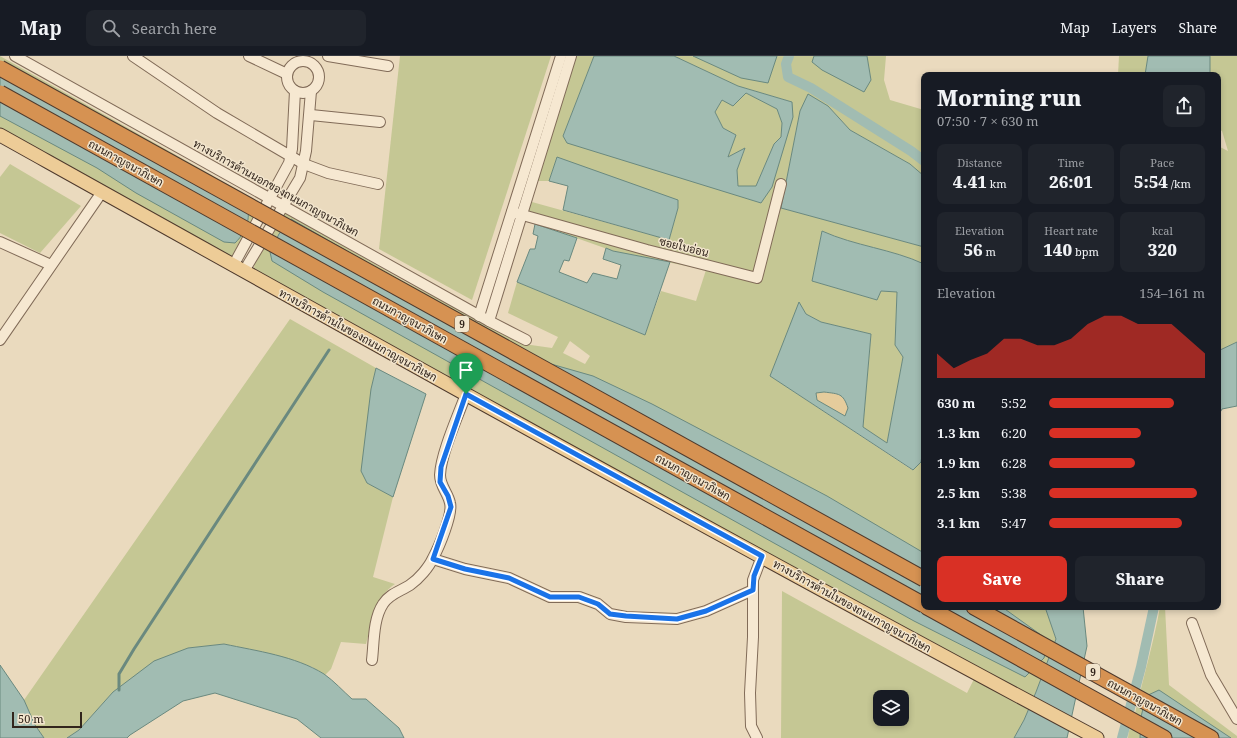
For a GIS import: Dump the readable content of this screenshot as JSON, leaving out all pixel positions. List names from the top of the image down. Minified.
{"streets":{"highway":["ถนนกาญจนาภิเษก","9"],"main road":["ทางบริการด้านในของถนนกาญจนาภิเษก"],"street":["ทางบริการด้านนอกของถนนกาญจนาภิเษก","ซอยใบอ่อน"]},"scale_bar":"50 m","page":{"header":"Map","search":"Search here","nav":["Map","Layers","Share"],"heading":["Morning run","07:50 · 7 × 630 m"],"stats":[["Distance","4.41 km"],["Time","26:01"],["Pace","5:54 /km"],["Elevation","56 m"],["Heart rate","140 bpm"],["kcal","320"]],"chart":["Elevation","154–161 m"],"list":[{"name":"630 m","note":"5:52"},{"name":"1.3 km","note":"6:20"},{"name":"1.9 km","note":"6:28"},{"name":"2.5 km","note":"5:38"},{"name":"3.1 km","note":"5:47"}],"buttons":["Save","Share"],"scale":"50 m"}}
